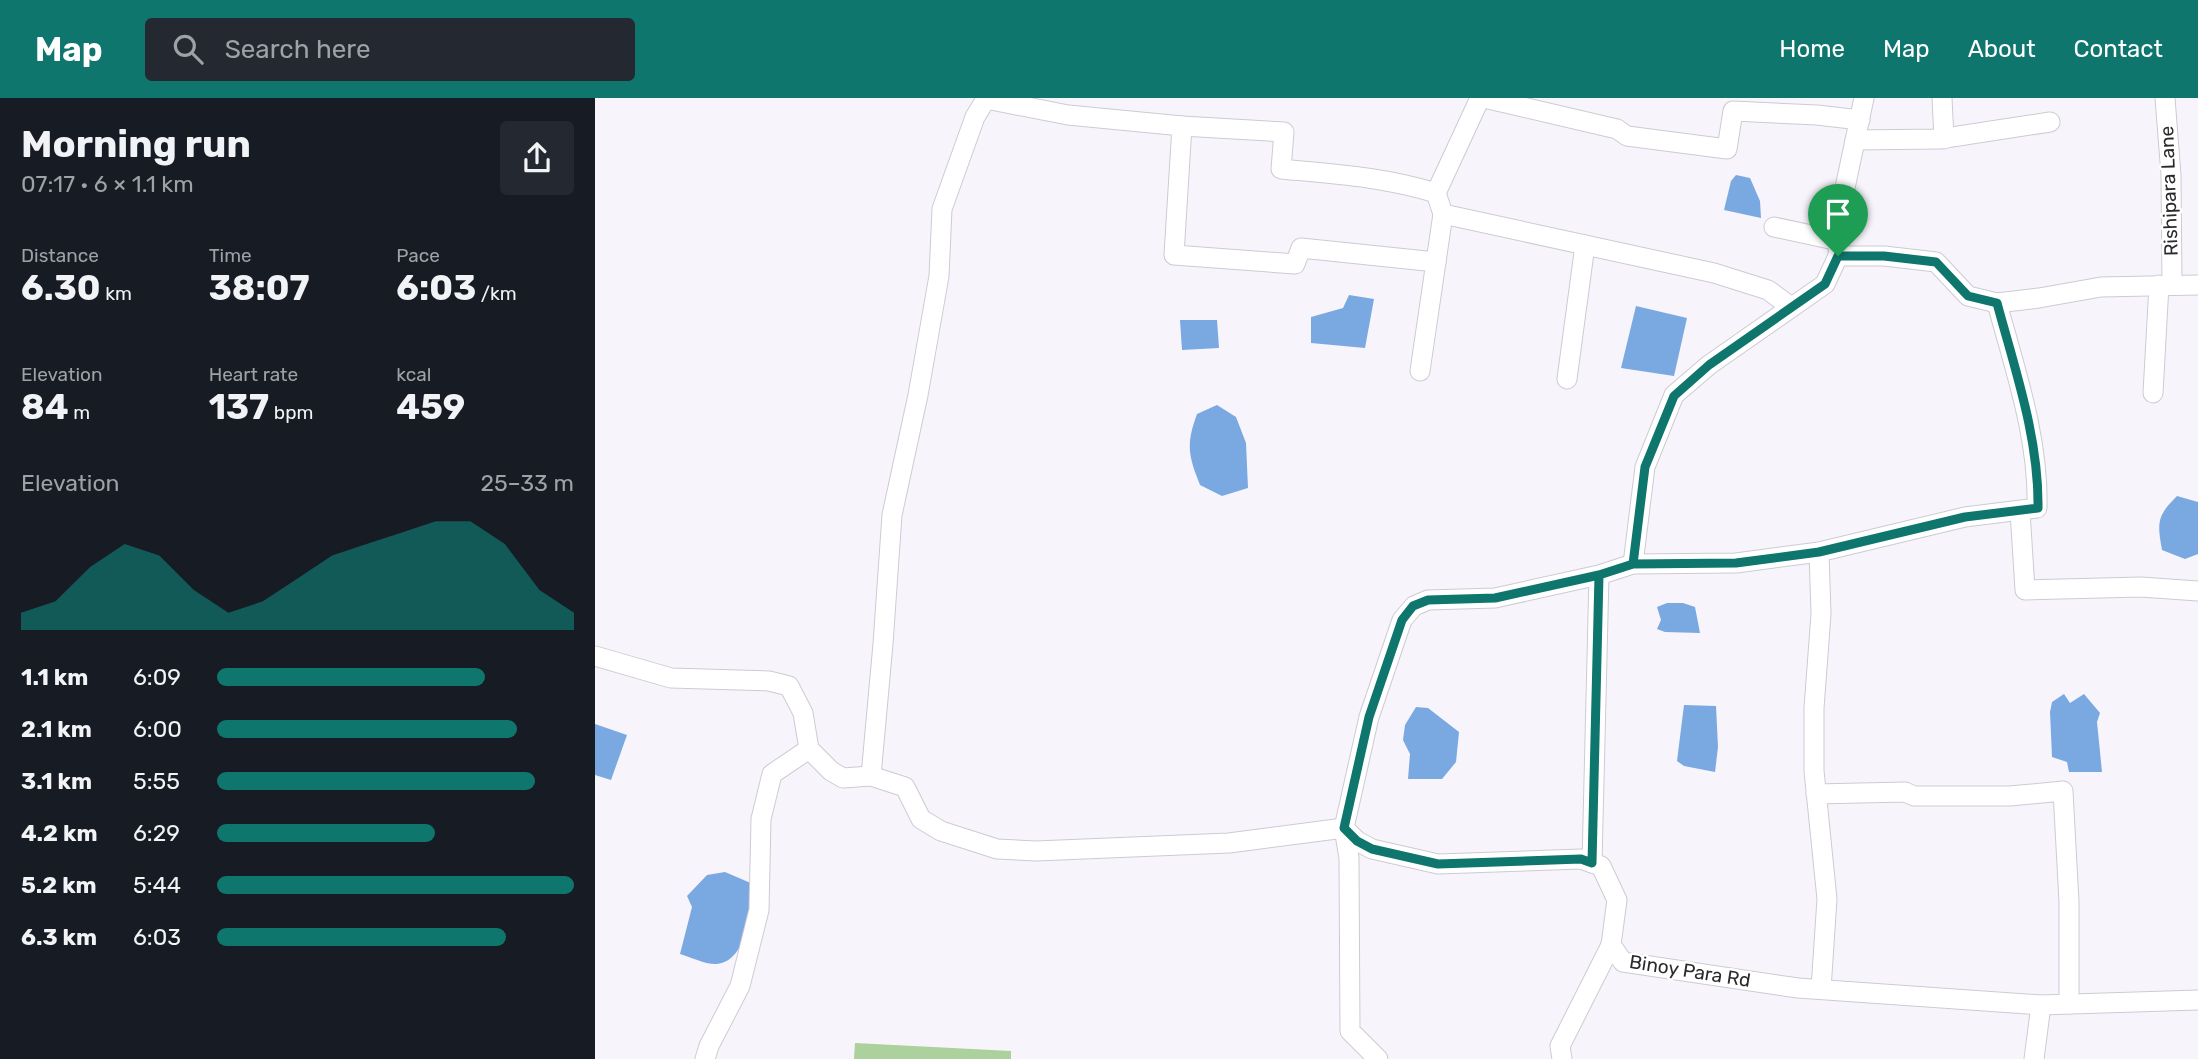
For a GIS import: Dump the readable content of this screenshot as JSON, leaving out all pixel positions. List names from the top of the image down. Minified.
{"streets":{"street":["Rishipara Lane","Binoy Para Rd"]},"page":{"header":"Map","search":"Search here","nav":["Home","Map","About","Contact"],"heading":["Morning run","07:17 · 6 × 1.1 km"],"stats":[["Distance","6.30 km"],["Time","38:07"],["Pace","6:03 /km"],["Elevation","84 m"],["Heart rate","137 bpm"],["kcal","459"]],"chart":["Elevation","25–33 m"],"list":[{"name":"1.1 km","note":"6:09"},{"name":"2.1 km","note":"6:00"},{"name":"3.1 km","note":"5:55"},{"name":"4.2 km","note":"6:29"},{"name":"5.2 km","note":"5:44"},{"name":"6.3 km","note":"6:03"}]}}
